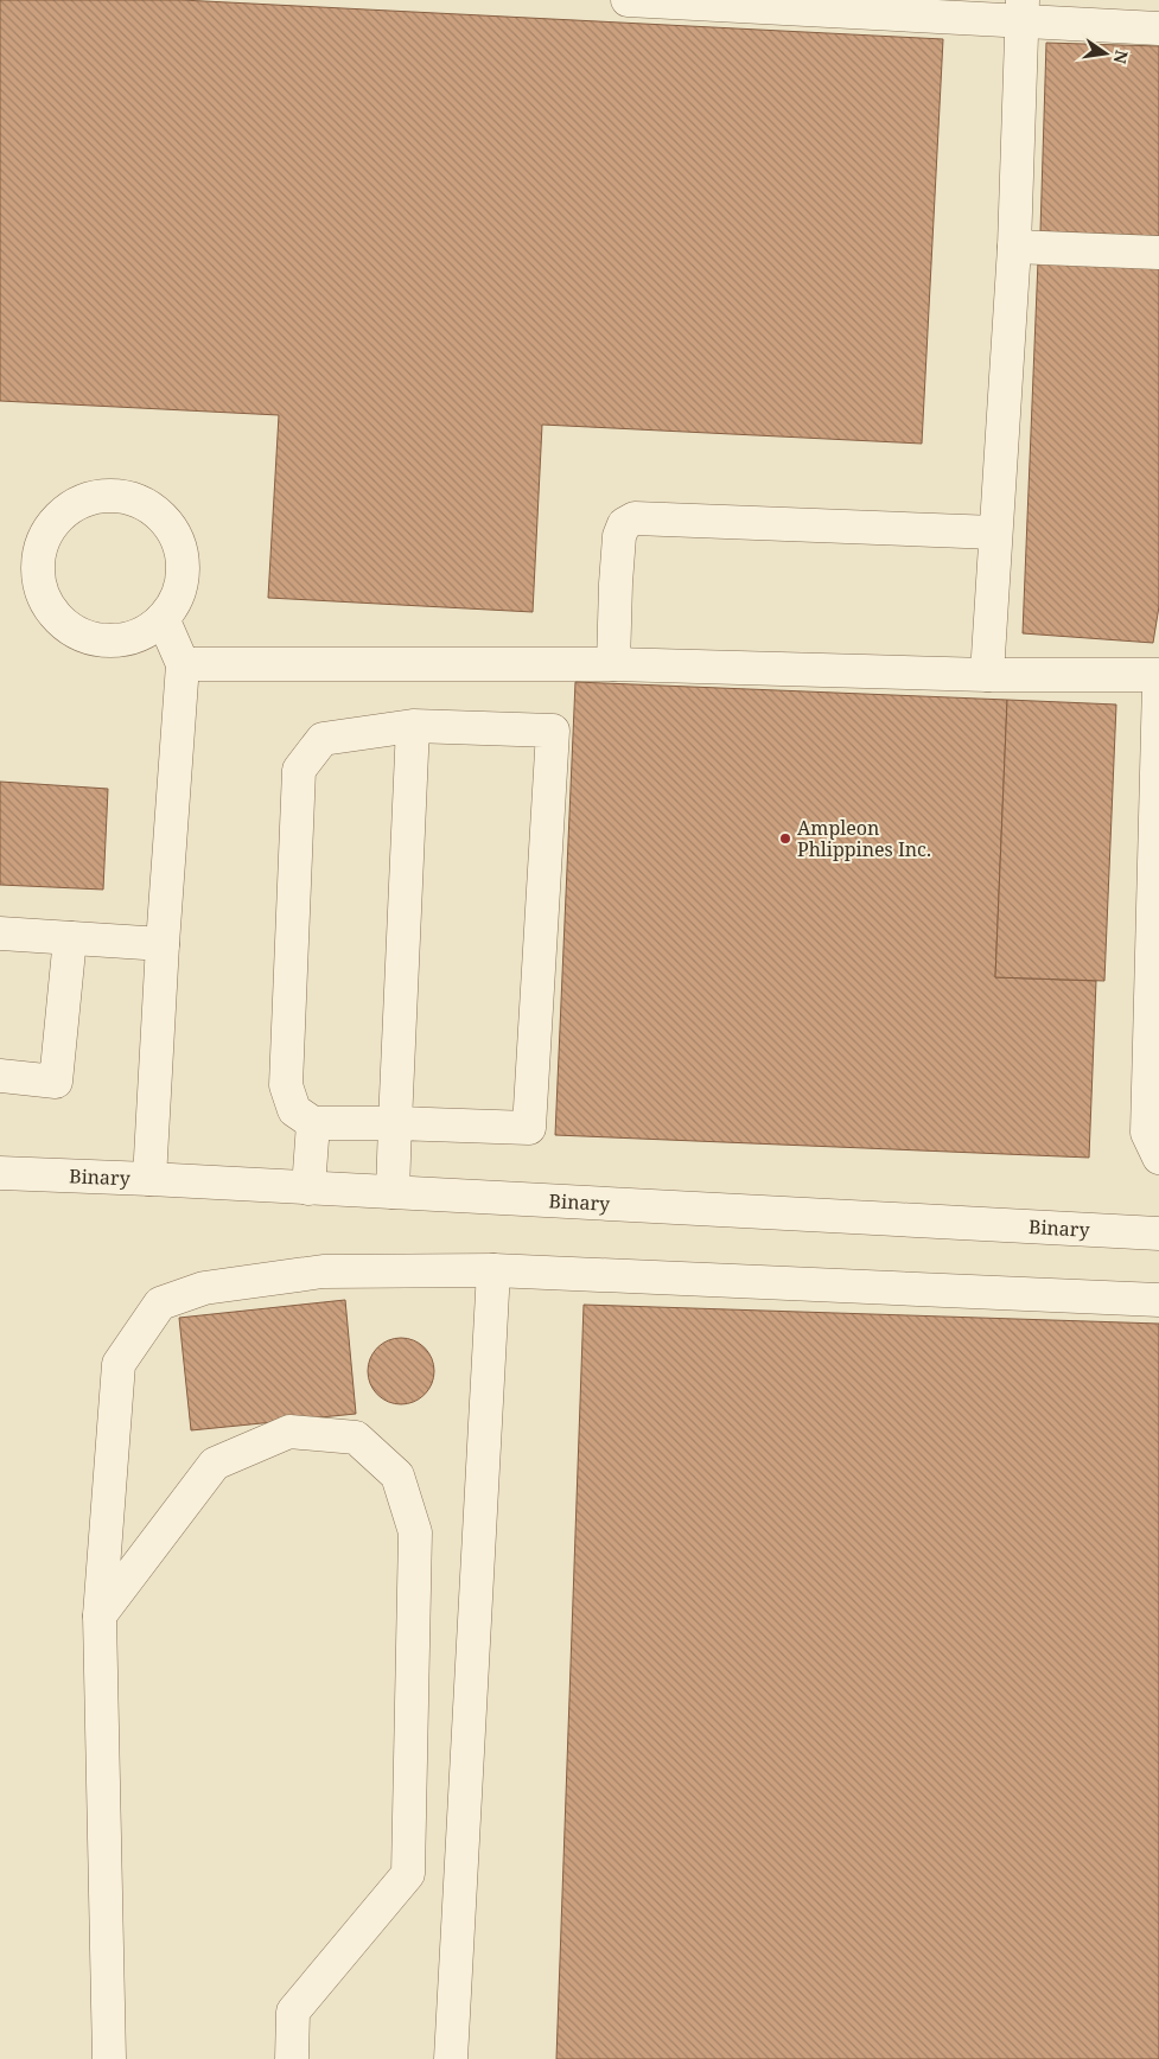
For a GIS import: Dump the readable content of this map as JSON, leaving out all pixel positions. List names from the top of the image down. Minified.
{"streets":{"street":["Binary"]},"places":["Ampleon Phlippines Inc."],"north":"right"}
